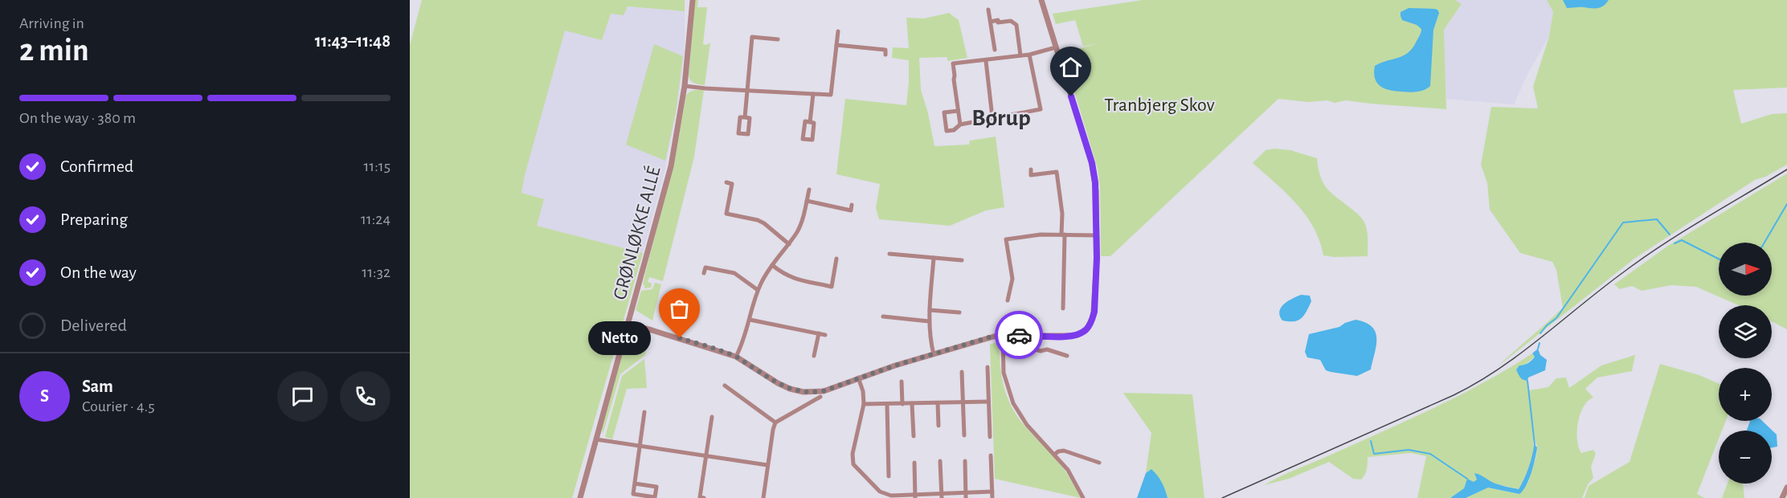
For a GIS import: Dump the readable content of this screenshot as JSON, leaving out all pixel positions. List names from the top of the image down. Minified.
{"streets":{"street":["GRØNLØKKE ALLÉ"]},"districts":["Børup"],"parks":["Tranbjerg Skov"],"places":["Netto"],"north":"right","page":{"heading":["2 min","Arriving in","11:43–11:48"],"panel":["Sam","Courier · 4.5"],"bar":"On the way · 380 m","list":[["Confirmed","11:15"],["Preparing","11:24"],["On the way","11:32"],"Delivered"],"map_buttons":["+","−"],"bubble":"Netto","round":"S"}}
